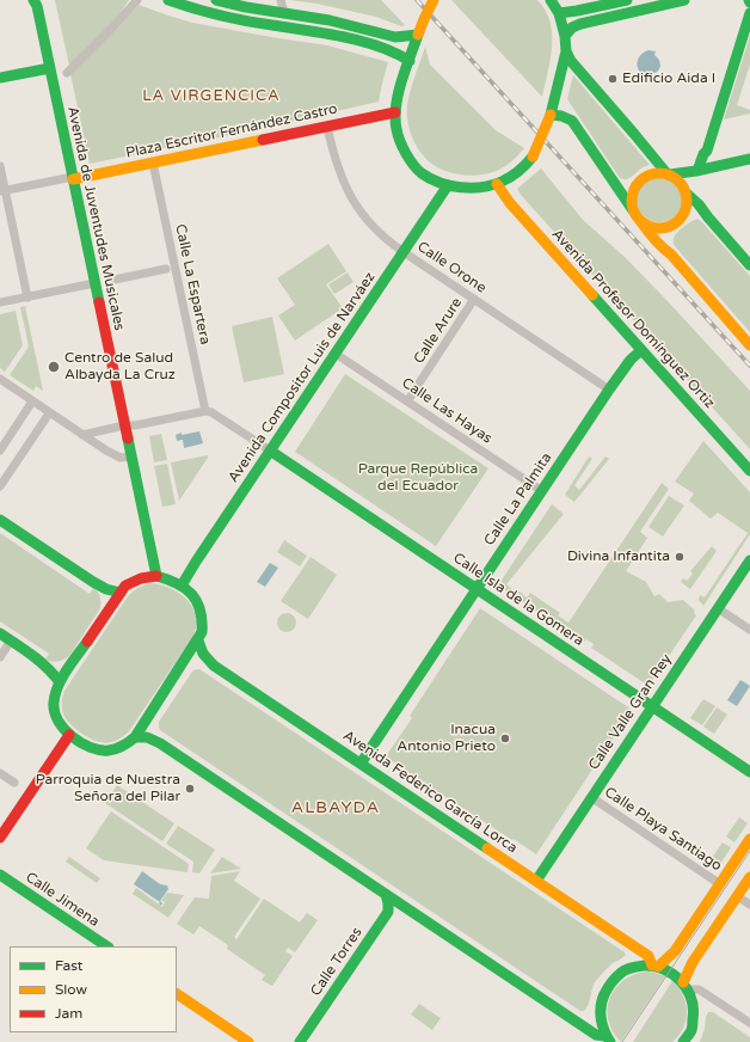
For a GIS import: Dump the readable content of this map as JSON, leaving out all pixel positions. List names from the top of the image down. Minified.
{"streets":{"main road":["Plaza Escritor Fernández Castro","Avenida de Juventudes Musicales","Avenida Profesor Domínguez Ortiz","Avenida Compositor Luis de Narváez","Calle La Palmita","Calle Isla de la Gomera","Calle Valle Gran Rey","Avenida Federico García Lorca","Calle Jimena","Calle Torres"],"street":["Calle Orone","Calle La Espartera","Calle Arure","Calle Las Hayas","Calle Playa Santiago"]},"crossings":[["Plaza Escritor Fernández Castro","Avenida de Juventudes Musicales"],["Plaza Escritor Fernández Castro","Calle Orone"],["Plaza Escritor Fernández Castro","Calle La Espartera"],["Calle Orone","Calle Arure"],["Calle Orone","Avenida Compositor Luis de Narváez"],["Calle Orone","Calle La Palmita"],["Avenida Profesor Domínguez Ortiz","Calle La Palmita"],["Calle Arure","Calle Las Hayas"],["Avenida Compositor Luis de Narváez","Calle Las Hayas"],["Avenida Compositor Luis de Narváez","Calle Isla de la Gomera"],["Calle Las Hayas","Calle La Palmita"],["Calle La Palmita","Calle Isla de la Gomera"],["Calle La Palmita","Avenida Federico García Lorca"],["Calle Isla de la Gomera","Calle Valle Gran Rey"],["Calle Valle Gran Rey","Avenida Federico García Lorca"],["Calle Valle Gran Rey","Calle Playa Santiago"]],"districts":["LA VIRGENCICA","ALBAYDA"],"parks":["Parque República del Ecuador"],"places":["Edificio Aida I","Centro de Salud Albayda La Cruz","Divina Infantita","Inacua Antonio Prieto","Parroquia de Nuestra Señora del Pilar"],"legend":["Fast","Slow","Jam"]}
